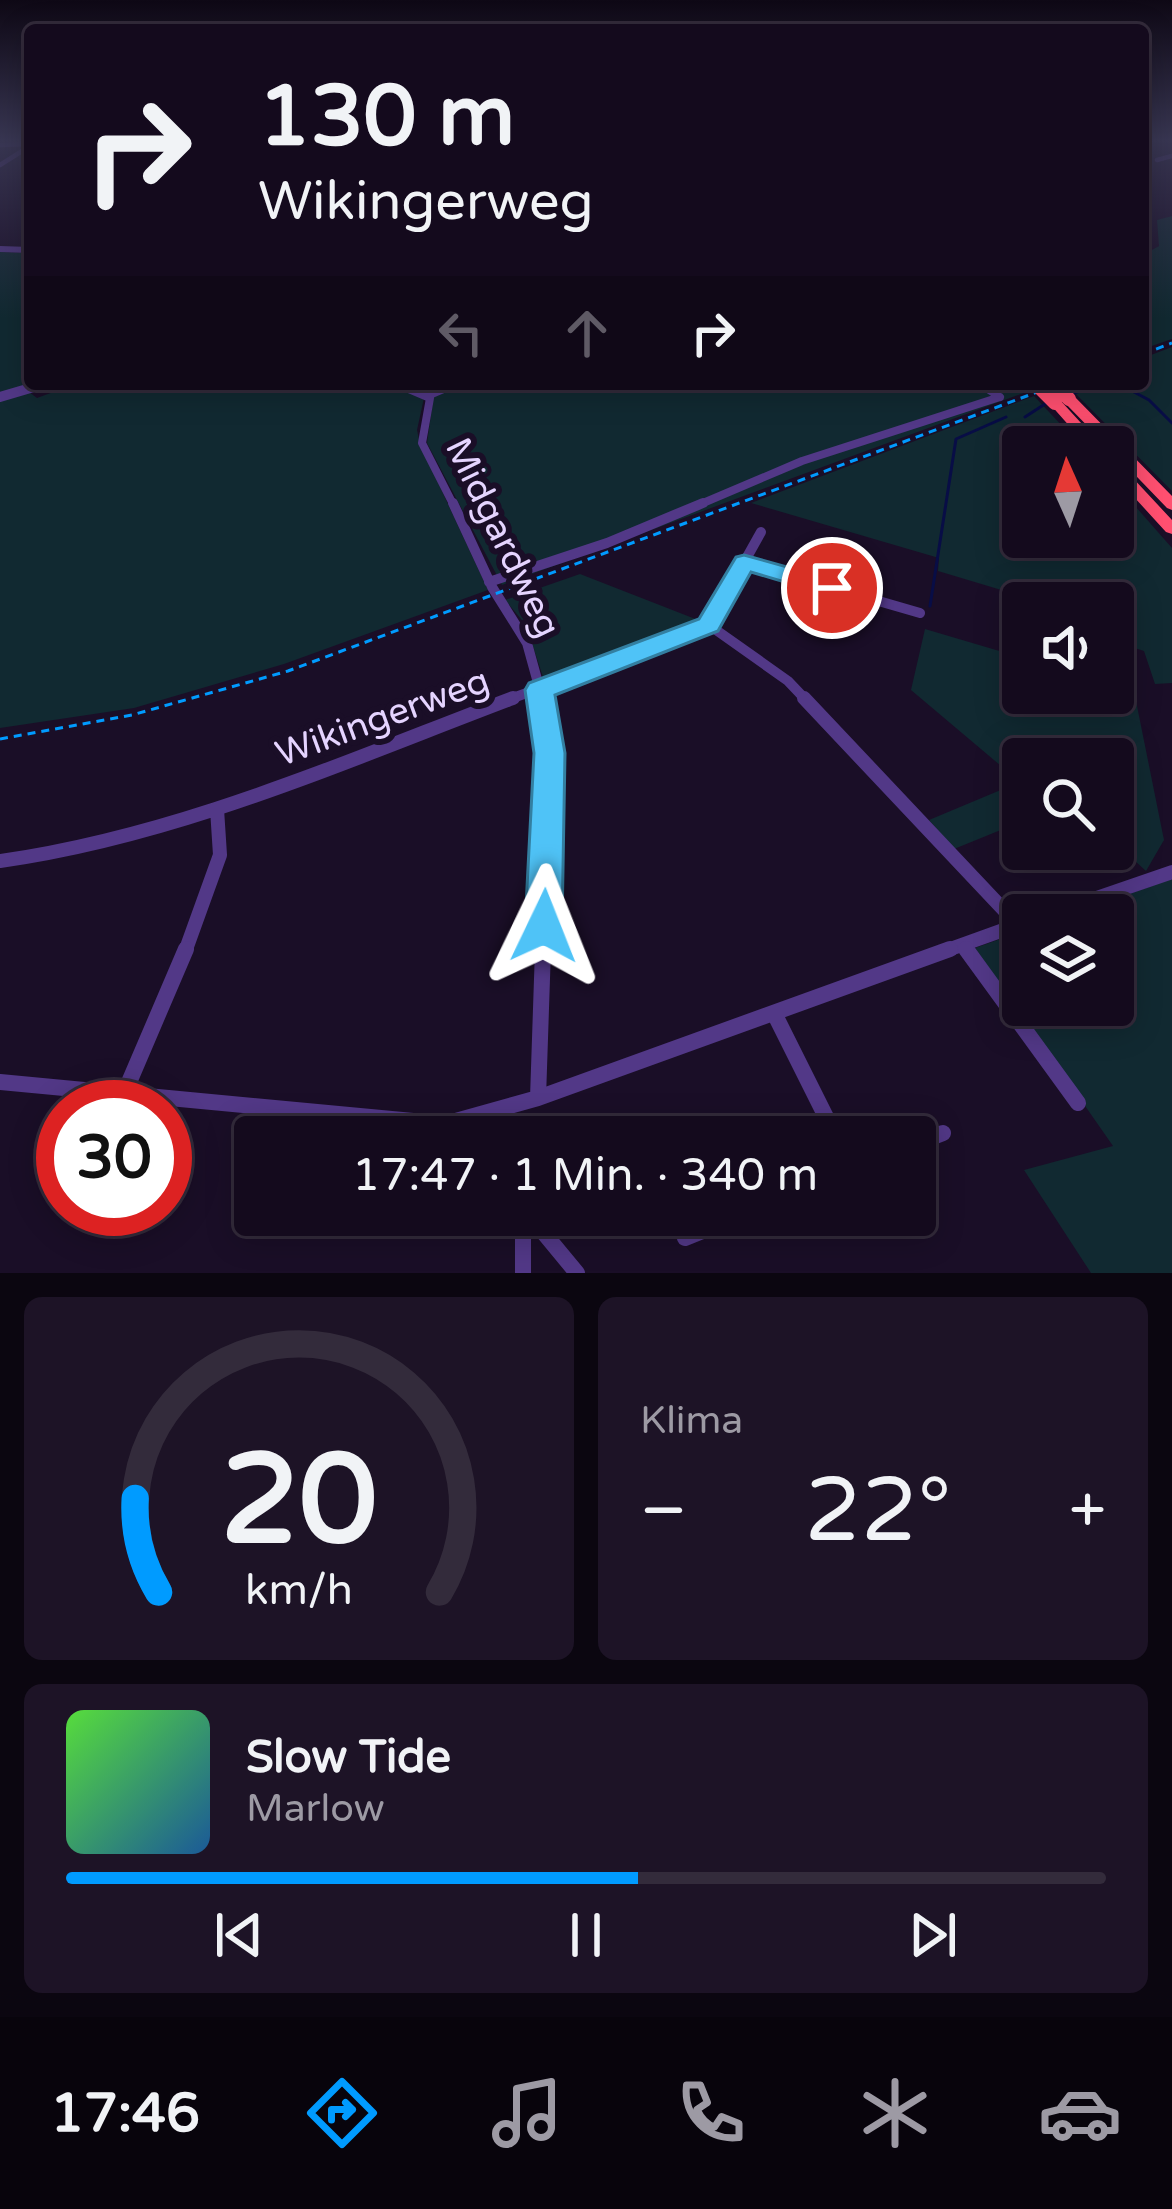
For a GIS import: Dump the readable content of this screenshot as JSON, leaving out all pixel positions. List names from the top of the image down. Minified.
{"streets":{"street":["Midgardweg","Wikingerweg"]},"crossings":[["Midgardweg","Wikingerweg"]],"north":"top","page":{"turn":["130 m","Wikingerweg"],"limit":"30","trip":"17:47 · 1 Min. · 340 m","tile":"Klima","heat":["−","22°","+"],"song":["Slow Tide","Marlow"],"tabs":"17:46","gauge":["20","km/h"]}}
